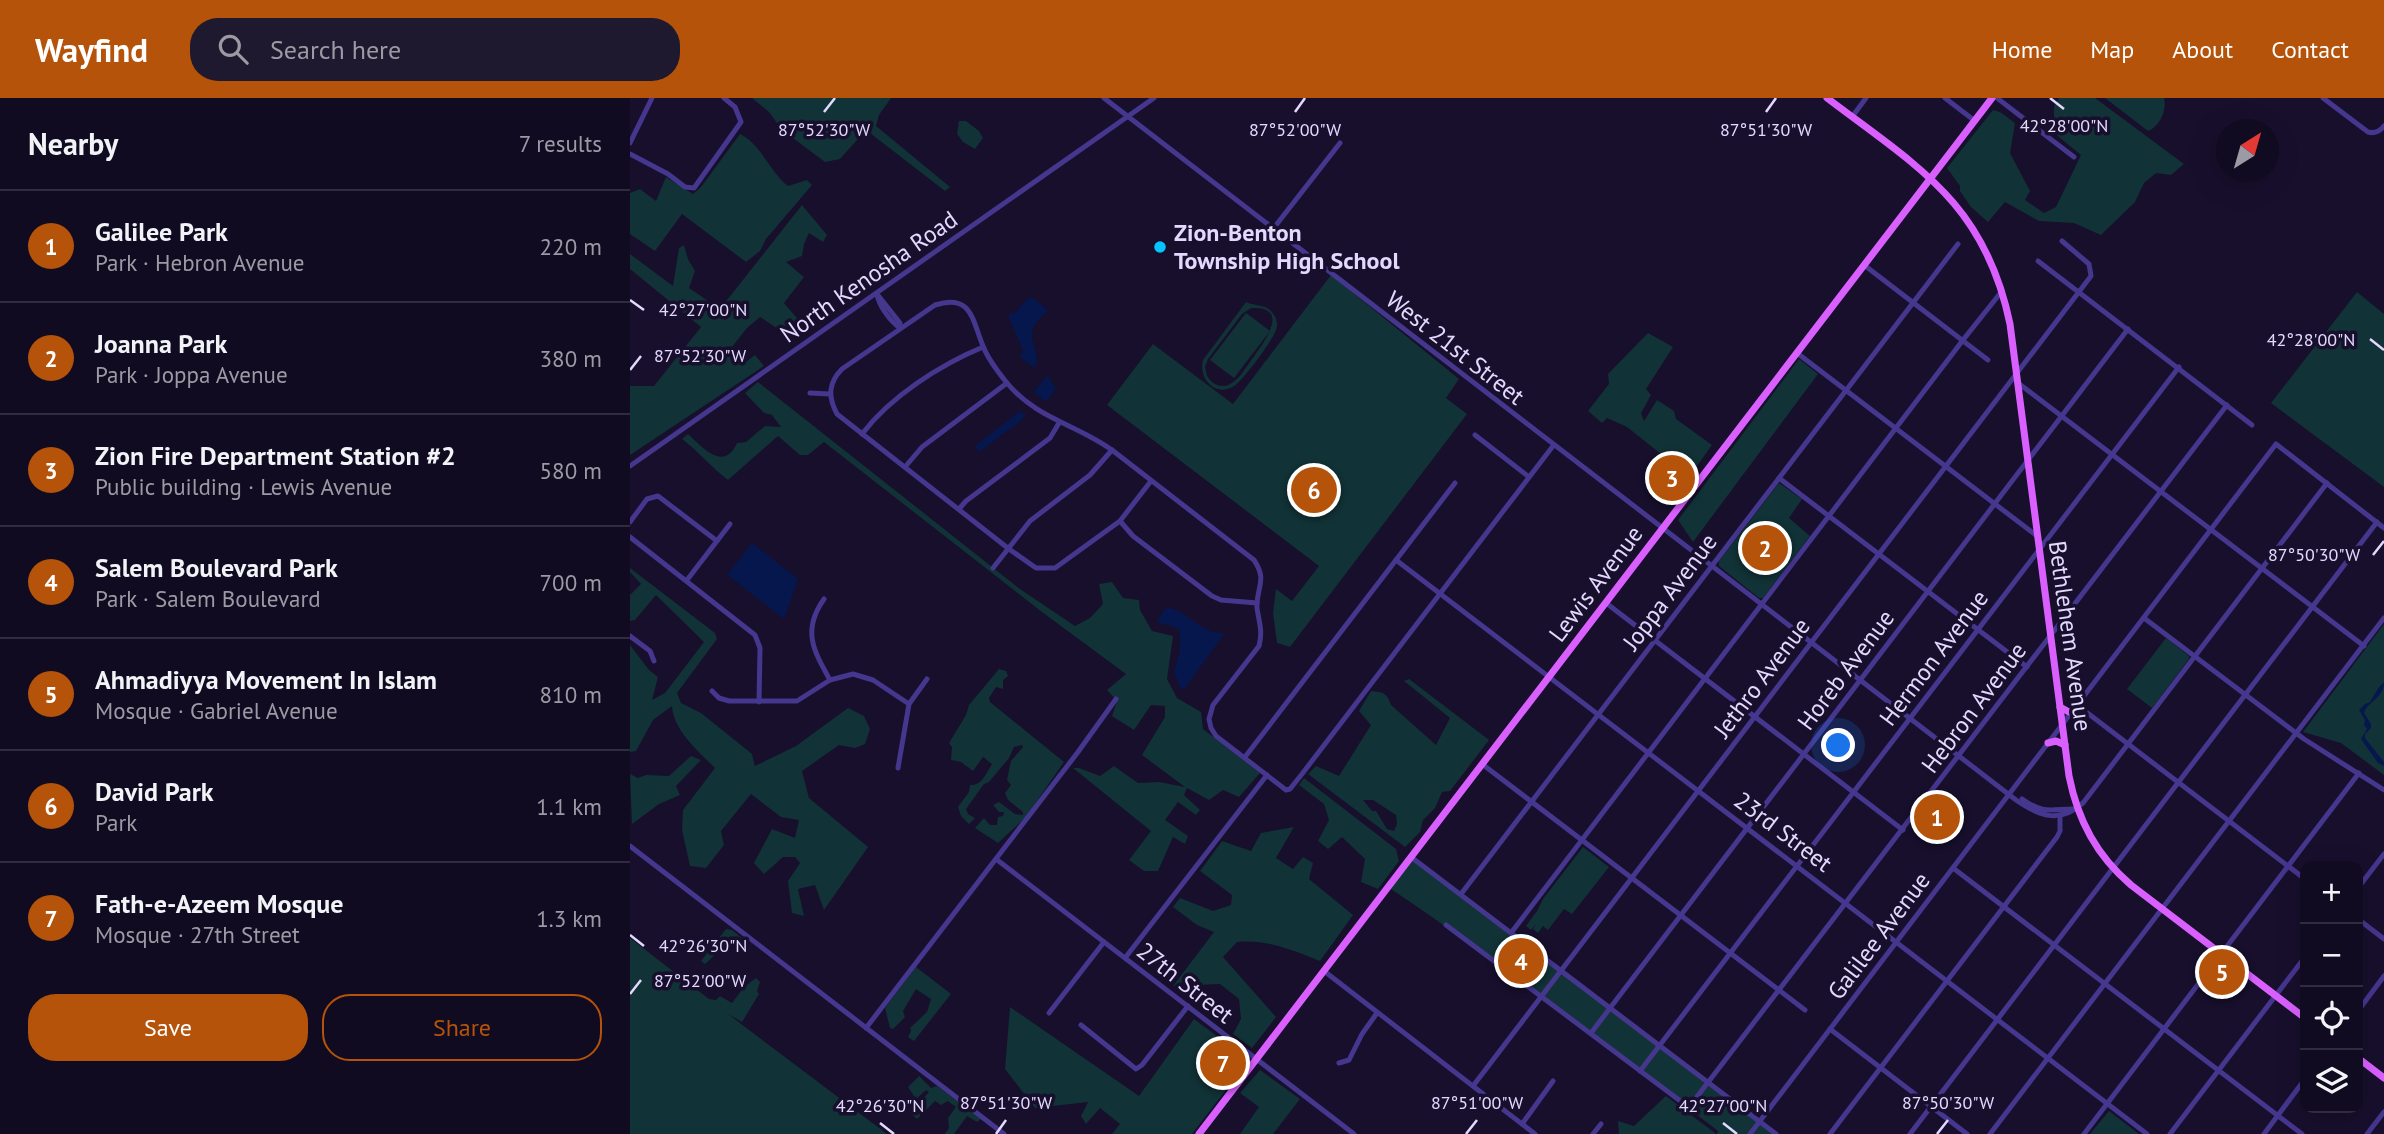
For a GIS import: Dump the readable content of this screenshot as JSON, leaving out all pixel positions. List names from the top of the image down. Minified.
{"streets":{"main road":["Lewis Avenue","Bethlehem Avenue"],"street":["North Kenosha Road","West 21st Street","Joppa Avenue","Hermon Avenue","Horeb Avenue","Jethro Avenue","Hebron Avenue","23rd Street","Galilee Avenue","27th Street"]},"crossings":[["North Kenosha Road","West 21st Street"],["West 21st Street","Lewis Avenue"],["West 21st Street","Joppa Avenue"],["West 21st Street","Hermon Avenue"],["West 21st Street","Horeb Avenue"],["West 21st Street","Jethro Avenue"],["West 21st Street","Hebron Avenue"],["West 21st Street","Galilee Avenue"],["Lewis Avenue","Bethlehem Avenue"],["Lewis Avenue","23rd Street"],["Lewis Avenue","27th Street"],["Joppa Avenue","23rd Street"],["Bethlehem Avenue","Hermon Avenue"],["Bethlehem Avenue","Horeb Avenue"],["Bethlehem Avenue","Jethro Avenue"],["Bethlehem Avenue","Hebron Avenue"],["Bethlehem Avenue","Galilee Avenue"],["Hermon Avenue","Hebron Avenue"],["Hermon Avenue","23rd Street"],["Horeb Avenue","23rd Street"],["Jethro Avenue","23rd Street"],["Hebron Avenue","23rd Street"],["23rd Street","Galilee Avenue"]],"places":["Zion-Benton Township High School"],"north":"top right","page":{"header":"Wayfind","search":"Search here","nav":["Home","Map","About","Contact"],"heading":["Nearby","7 results"],"list":[{"mark":"1","name":"Galilee Park","note":"Park · Hebron Avenue","value":"220 m"},{"mark":"2","name":"Joanna Park","note":"Park · Joppa Avenue","value":"380 m"},{"mark":"3","name":"Zion Fire Department Station #2","note":"Public building · Lewis Avenue","value":"580 m"},{"mark":"4","name":"Salem Boulevard Park","note":"Park · Salem Boulevard","value":"700 m"},{"mark":"5","name":"Ahmadiyya Movement In Islam","note":"Mosque · Gabriel Avenue","value":"810 m"},{"mark":"6","name":"David Park","note":"Park","value":"1.1 km"},{"mark":"7","name":"Fath-e-Azeem Mosque","note":"Mosque · 27th Street","value":"1.3 km"}],"pins":["3","6","2","1","4","5","7"],"map_buttons":["+","−"],"buttons":["Save","Share"]},"coordinates":["42°28'00\"N","87°52'30\"W","87°52'00\"W","87°51'30\"W","42°27'00\"N","87°50'30\"W","42°26'30\"N","87°51'00\"W"]}
